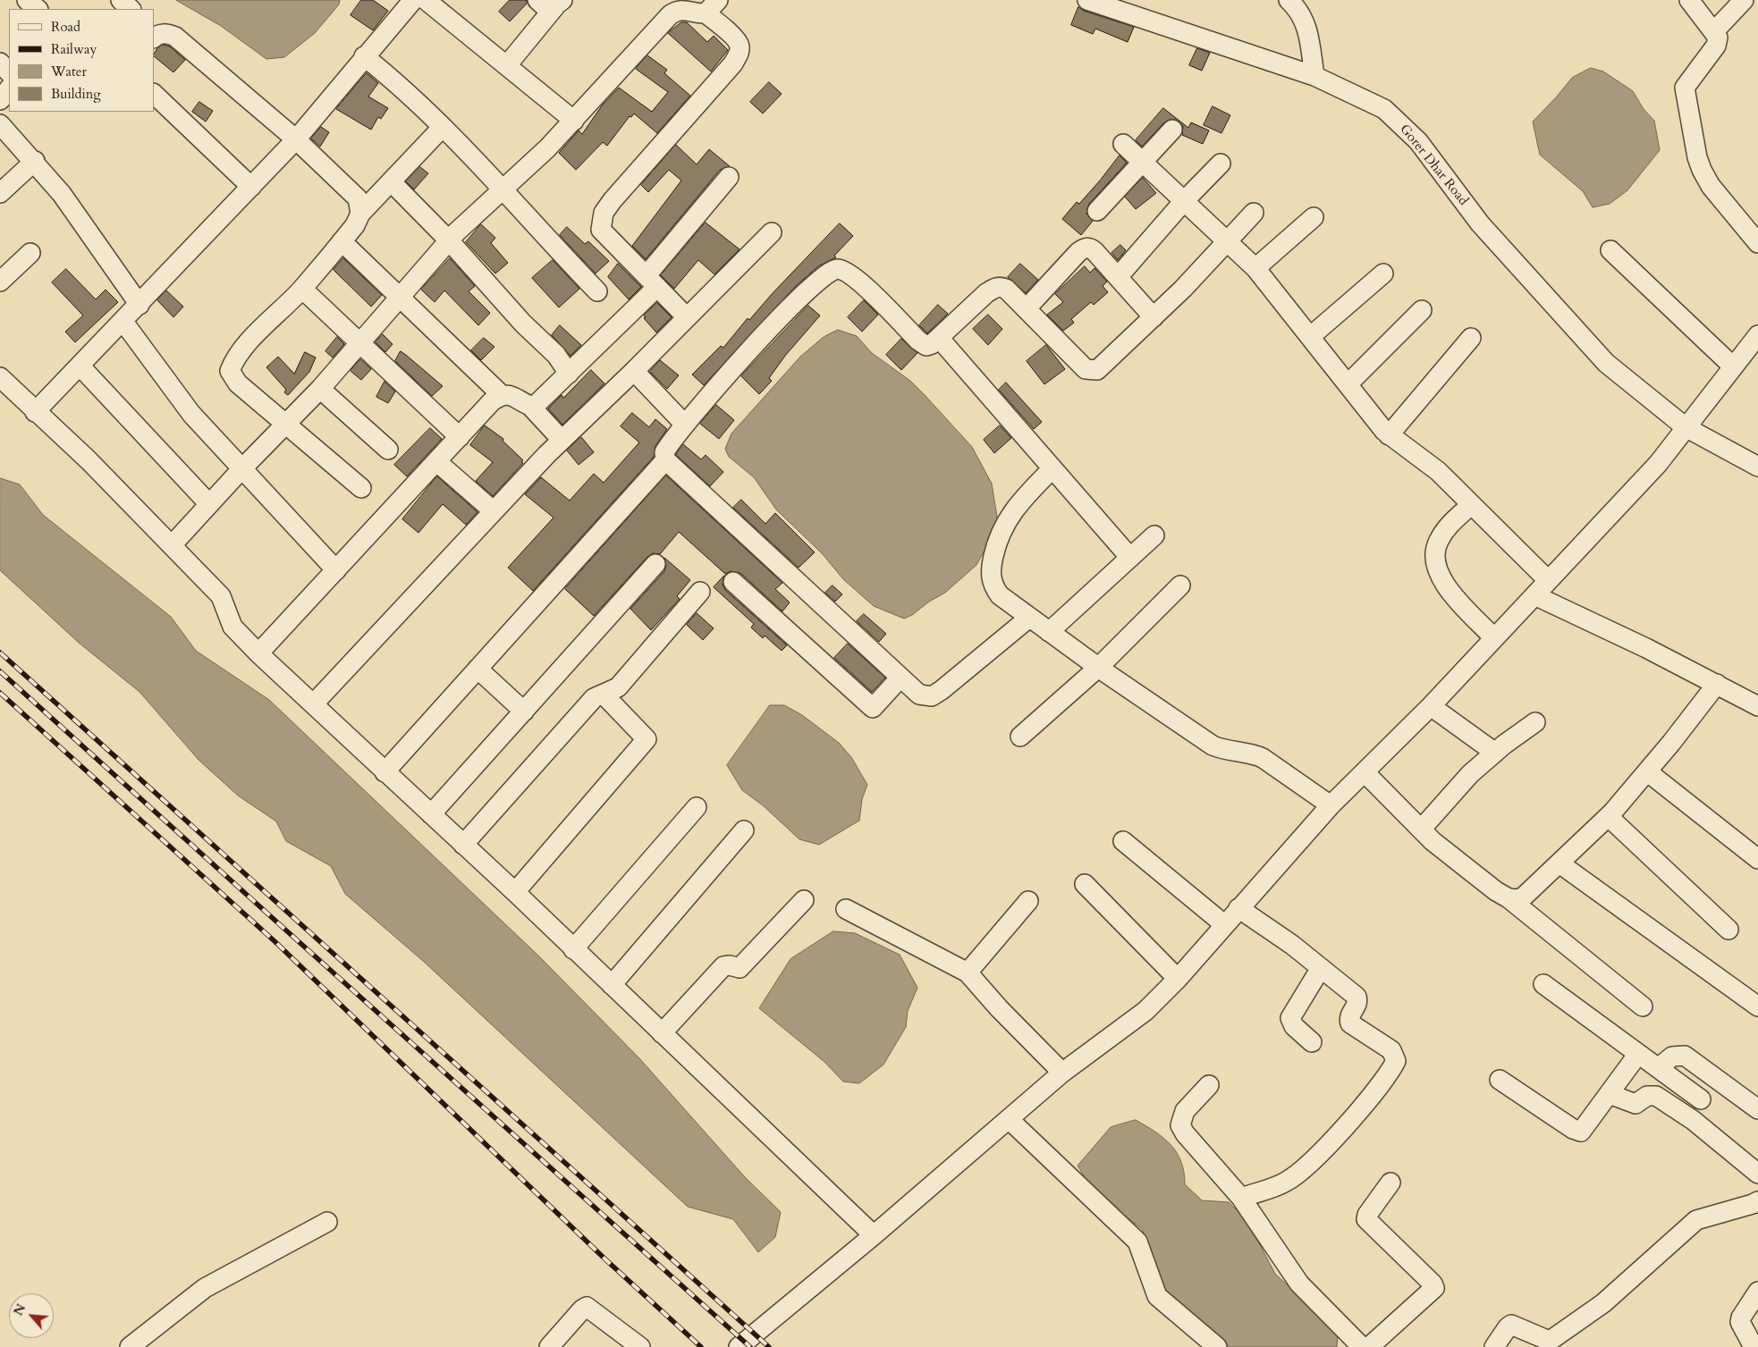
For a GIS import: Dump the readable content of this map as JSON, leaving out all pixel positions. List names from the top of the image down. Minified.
{"streets":{"street":["Gorer Dhar Road"]},"legend":["Road","Railway","Water","Building"],"north":"top left"}
